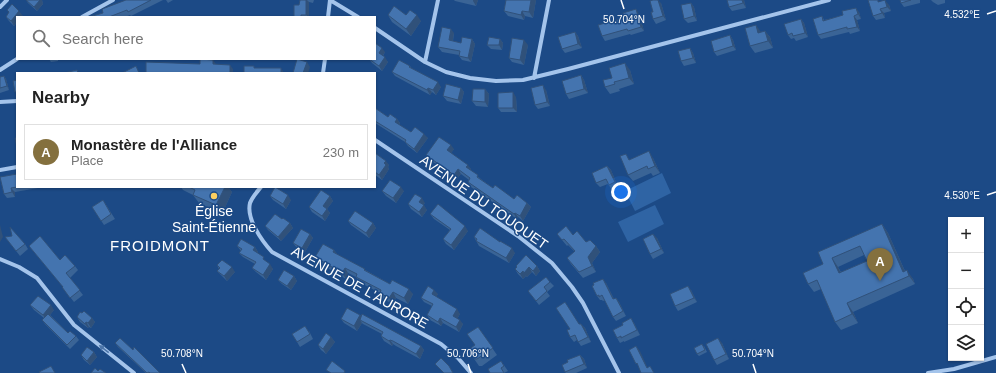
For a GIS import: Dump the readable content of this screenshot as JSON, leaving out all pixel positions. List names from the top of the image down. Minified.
{"streets":{"street":["AVENUE DU TOUQUET","AVENUE DE L'AURORE"]},"districts":["FROIDMONT"],"places":["Église Saint-Étienne"],"page":{"search":"Search here","heading":"Nearby","list":[{"mark":"A","name":"Monastère de l'Alliance","note":"Place","value":"230 m"}],"map_buttons":["+","−"],"pins":"A"},"coordinates":["4.532°E","50.704°N","4.530°E","50.708°N","50.706°N"]}
